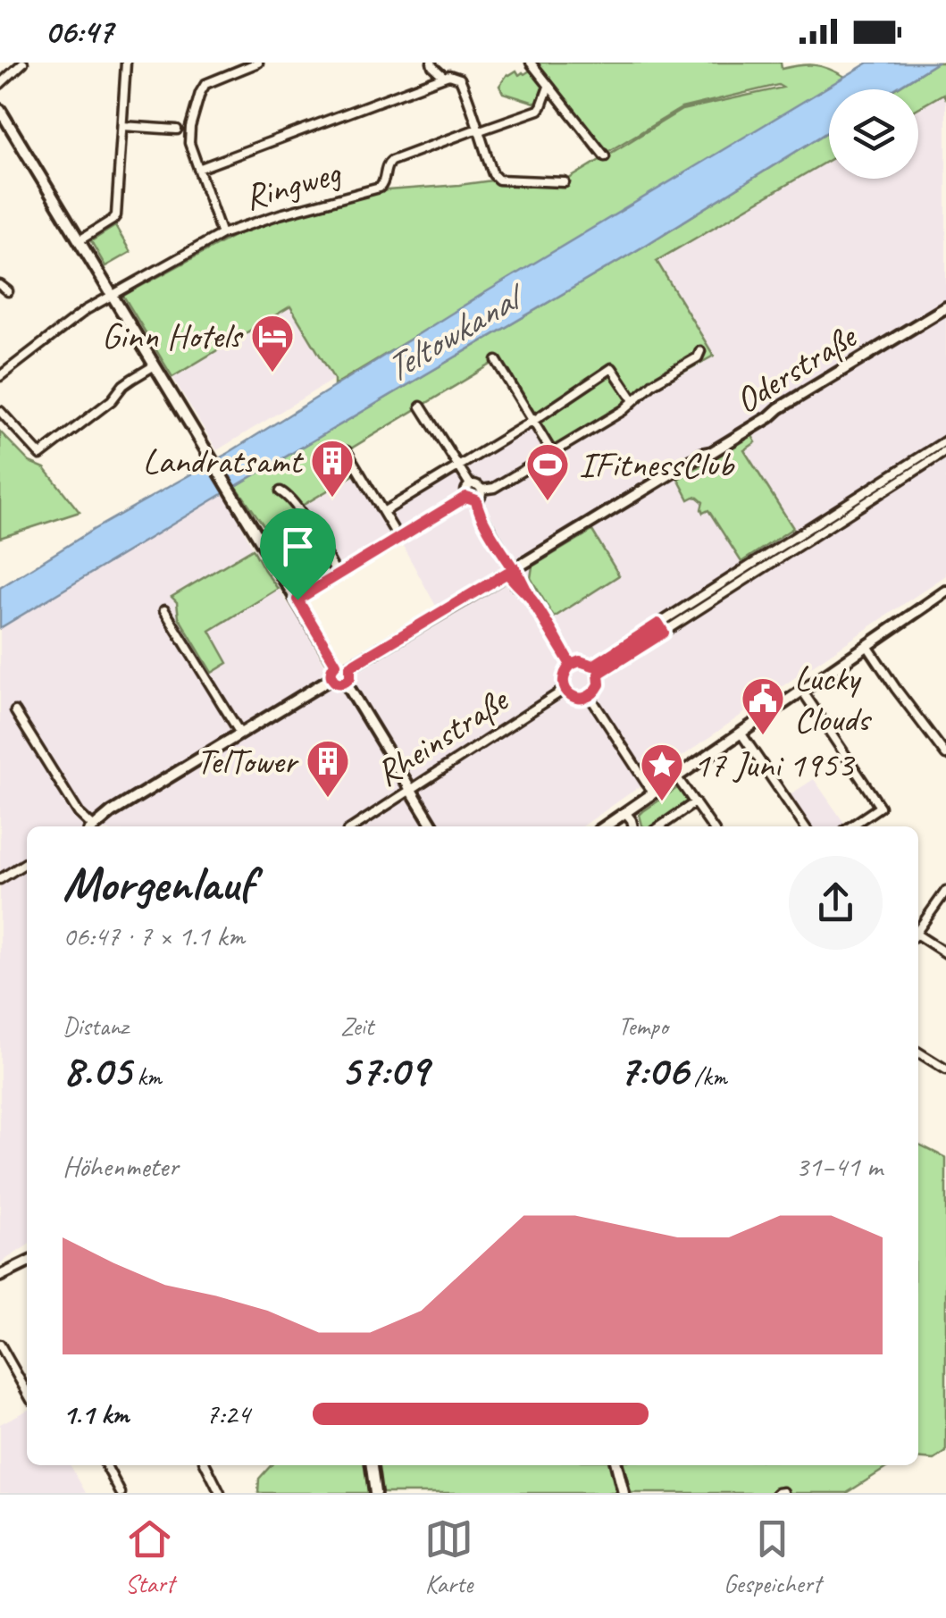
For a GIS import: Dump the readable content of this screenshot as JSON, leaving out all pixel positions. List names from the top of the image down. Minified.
{"streets":{"street":["Ringweg","Oderstraße","Rheinstraße"]},"water":["Teltowkanal"],"places":{"hotel":["Ginn Hotels"],"building":["Landratsamt","TelTower"],"sports":["IFitnessClub"],"public building":["Lucky Clouds"],"place":["17 Juni 1953"]},"page":{"status":"06:47","heading":["Morgenlauf","06:47 · 7 × 1.1 km"],"stats":[["Distanz","8.05 km"],["Zeit","57:09"],["Tempo","7:06 /km"]],"chart":["Höhenmeter","31–41 m"],"list":[{"name":"1.1 km","note":"7:24"}],"tabs":["Start","Karte","Gespeichert"]}}
